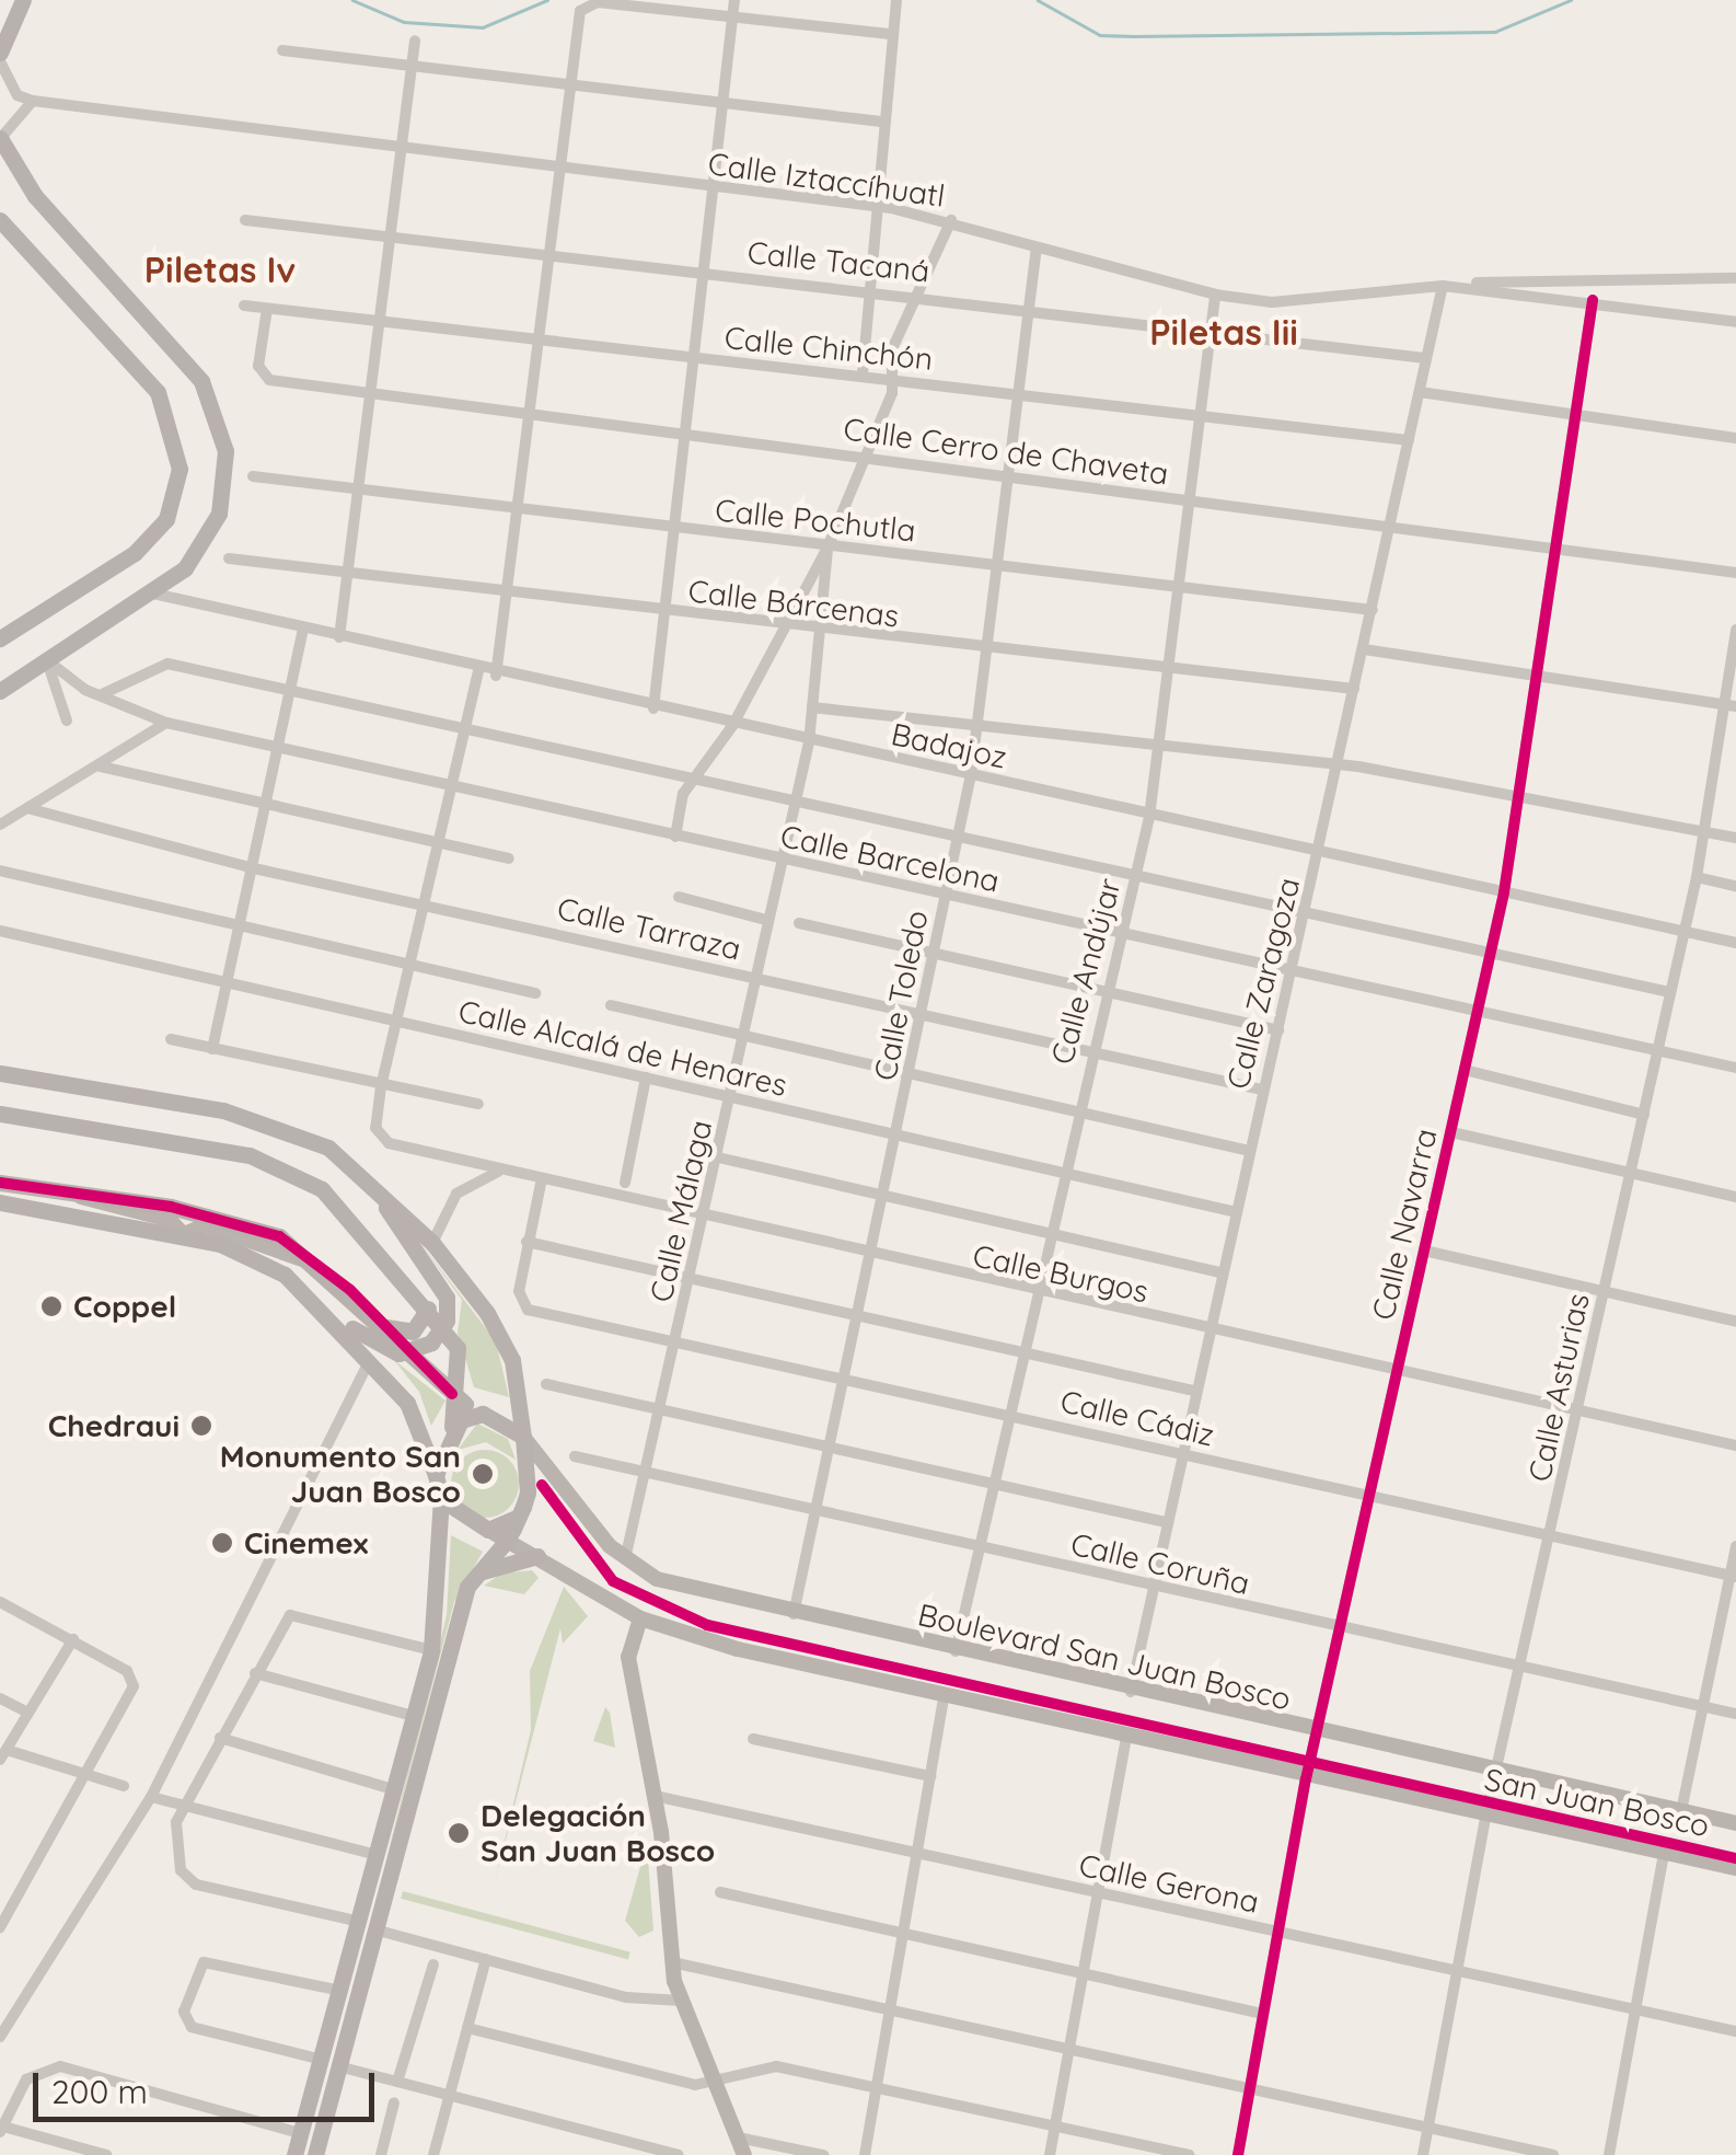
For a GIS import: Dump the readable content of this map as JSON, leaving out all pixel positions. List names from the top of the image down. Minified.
{"streets":{"street":["Calle Iztaccíhuatl","Calle Tacaná","Calle Chinchón","Calle Cerro de Chaveta","Calle Pochutla","Calle Bárcenas","Badajoz","Calle Barcelona","Calle Tarraza","Calle Andújar","Calle Zaragoza","Calle Toledo","Calle Alcalá de Henares","Calle Málaga","Calle Navarra","Calle Burgos","Calle Asturias","Calle Cádiz","Calle Coruña","Boulevard San Juan Bosco","Calle Gerona"],"cycle path":["San Juan Bosco"]},"crossings":[["Calle Iztaccíhuatl","Calle Andújar"],["Calle Iztaccíhuatl","Calle Zaragoza"],["Calle Iztaccíhuatl","Calle Toledo"],["Calle Iztaccíhuatl","Calle Navarra"],["Calle Tacaná","Calle Andújar"],["Calle Tacaná","Calle Zaragoza"],["Calle Tacaná","Calle Toledo"],["Calle Chinchón","Calle Cerro de Chaveta"],["Calle Chinchón","Calle Andújar"],["Calle Chinchón","Calle Zaragoza"],["Calle Chinchón","Calle Toledo"],["Calle Cerro de Chaveta","Calle Andújar"],["Calle Cerro de Chaveta","Calle Zaragoza"],["Calle Cerro de Chaveta","Calle Toledo"],["Calle Cerro de Chaveta","Calle Navarra"],["Calle Pochutla","Calle Andújar"],["Calle Pochutla","Calle Zaragoza"],["Calle Pochutla","Calle Toledo"],["Calle Pochutla","Calle Málaga"],["Calle Bárcenas","Calle Andújar"],["Calle Bárcenas","Calle Zaragoza"],["Calle Bárcenas","Calle Toledo"],["Calle Bárcenas","Calle Málaga"],["Badajoz","Calle Andújar"],["Badajoz","Calle Zaragoza"],["Badajoz","Calle Toledo"],["Badajoz","Calle Málaga"],["Badajoz","Calle Navarra"],["Badajoz","Calle Asturias"],["Calle Barcelona","Calle Andújar"],["Calle Barcelona","Calle Zaragoza"],["Calle Barcelona","Calle Toledo"],["Calle Barcelona","Calle Málaga"],["Calle Barcelona","Calle Navarra"],["Calle Barcelona","Calle Asturias"],["Calle Tarraza","Calle Andújar"],["Calle Tarraza","Calle Zaragoza"],["Calle Tarraza","Calle Toledo"],["Calle Tarraza","Calle Málaga"],["Calle Andújar","Calle Alcalá de Henares"],["Calle Andújar","Calle Burgos"],["Calle Andújar","Calle Cádiz"],["Calle Andújar","Calle Coruña"],["Calle Andújar","Boulevard San Juan Bosco"],["Calle Zaragoza","Calle Alcalá de Henares"],["Calle Zaragoza","Calle Burgos"],["Calle Zaragoza","Calle Cádiz"],["Calle Zaragoza","Calle Coruña"],["Calle Zaragoza","Boulevard San Juan Bosco"],["Calle Toledo","Calle Alcalá de Henares"],["Calle Toledo","Calle Burgos"],["Calle Toledo","Calle Cádiz"],["Calle Toledo","Calle Coruña"],["Calle Toledo","Boulevard San Juan Bosco"],["Calle Alcalá de Henares","Calle Málaga"],["Calle Málaga","Calle Burgos"],["Calle Málaga","Calle Cádiz"],["Calle Málaga","Calle Coruña"],["Calle Málaga","Boulevard San Juan Bosco"],["Calle Navarra","Calle Burgos"],["Calle Navarra","Calle Cádiz"],["Calle Navarra","Calle Coruña"],["Calle Navarra","Boulevard San Juan Bosco"],["Calle Navarra","Calle Gerona"],["Calle Burgos","Calle Asturias"],["Calle Asturias","Calle Cádiz"],["Calle Asturias","Calle Coruña"],["Calle Asturias","Boulevard San Juan Bosco"],["Calle Asturias","Calle Gerona"]],"districts":["Piletas Iv","Piletas Iii"],"places":["Coppel","Chedraui","Monumento San Juan Bosco","Cinemex","Delegación San Juan Bosco"],"scale_bar":"200 m"}
